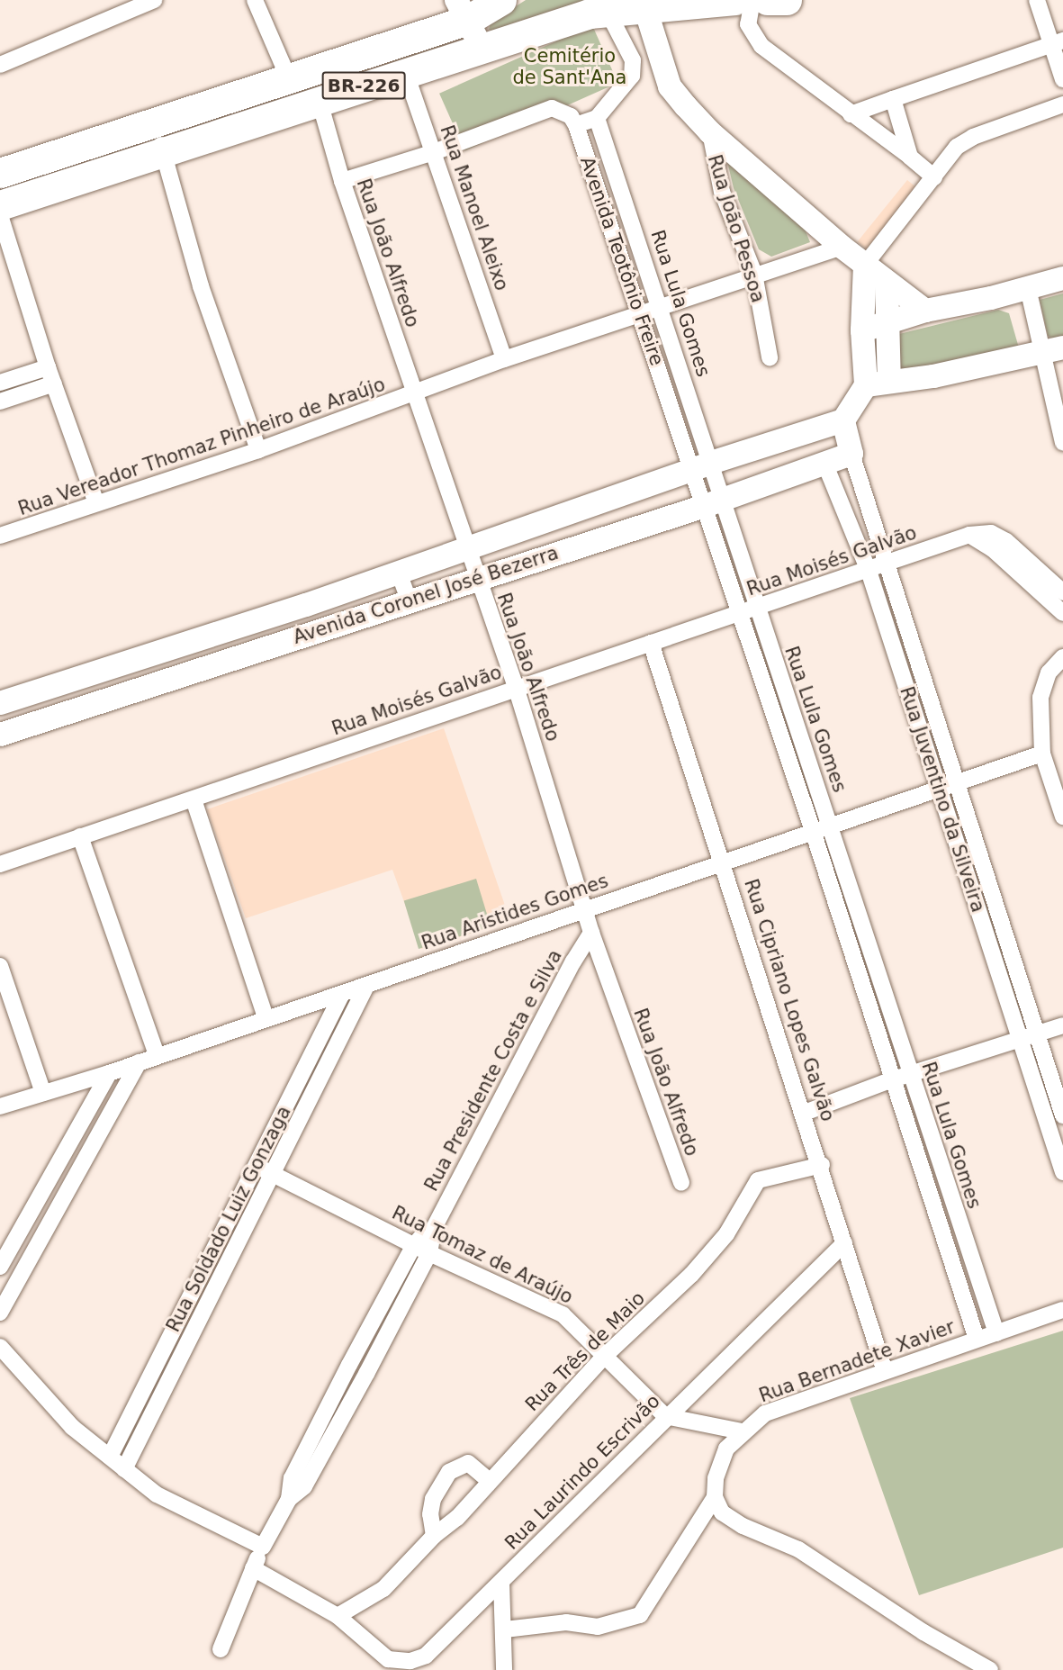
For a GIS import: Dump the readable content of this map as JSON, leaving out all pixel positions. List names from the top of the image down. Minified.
{"streets":{"highway":["BR-226"],"street":["Rua Manoel Aleixo","Rua João Pessoa","Rua João Alfredo","Avenida Teotônio Freire","Rua Lula Gomes","Rua Vereador Thomaz Pinheiro de Araújo","Rua Moisés Galvão","Avenida Coronel José Bezerra","Rua Juventino da Silveira","Rua Aristides Gomes","Rua Cipriano Lopes Galvão","Rua Presidente Costa e Silva","Rua Soldado Luiz Gonzaga","Rua Tomaz de Araújo","Rua Três de Maio","Rua Bernadete Xavier","Rua Laurindo Escrivão"]},"crossings":[["BR-226","Rua Manoel Aleixo"],["BR-226","Rua João Pessoa"],["BR-226","Rua João Alfredo"],["Rua Manoel Aleixo","Rua Vereador Thomaz Pinheiro de Araújo"],["Rua João Pessoa","Rua Vereador Thomaz Pinheiro de Araújo"],["Rua João Alfredo","Rua Vereador Thomaz Pinheiro de Araújo"],["Rua João Alfredo","Rua Moisés Galvão"],["Rua João Alfredo","Avenida Coronel José Bezerra"],["Rua João Alfredo","Rua Aristides Gomes"],["Rua João Alfredo","Rua Presidente Costa e Silva"],["Avenida Teotônio Freire","Rua Lula Gomes"],["Avenida Teotônio Freire","Rua Vereador Thomaz Pinheiro de Araújo"],["Avenida Teotônio Freire","Avenida Coronel José Bezerra"],["Rua Lula Gomes","Rua Vereador Thomaz Pinheiro de Araújo"],["Rua Lula Gomes","Rua Moisés Galvão"],["Rua Lula Gomes","Avenida Coronel José Bezerra"],["Rua Lula Gomes","Rua Aristides Gomes"],["Rua Lula Gomes","Rua Bernadete Xavier"],["Rua Moisés Galvão","Rua Juventino da Silveira"],["Rua Moisés Galvão","Rua Cipriano Lopes Galvão"],["Avenida Coronel José Bezerra","Rua Juventino da Silveira"],["Rua Juventino da Silveira","Rua Aristides Gomes"],["Rua Aristides Gomes","Rua Cipriano Lopes Galvão"],["Rua Aristides Gomes","Rua Soldado Luiz Gonzaga"],["Rua Cipriano Lopes Galvão","Rua Três de Maio"],["Rua Cipriano Lopes Galvão","Rua Bernadete Xavier"],["Rua Cipriano Lopes Galvão","Rua Laurindo Escrivão"],["Rua Presidente Costa e Silva","Rua Tomaz de Araújo"],["Rua Soldado Luiz Gonzaga","Rua Tomaz de Araújo"],["Rua Tomaz de Araújo","Rua Três de Maio"],["Rua Tomaz de Araújo","Rua Laurindo Escrivão"],["Rua Três de Maio","Rua Laurindo Escrivão"]],"parks":["Cemitério de Sant'Ana"]}
